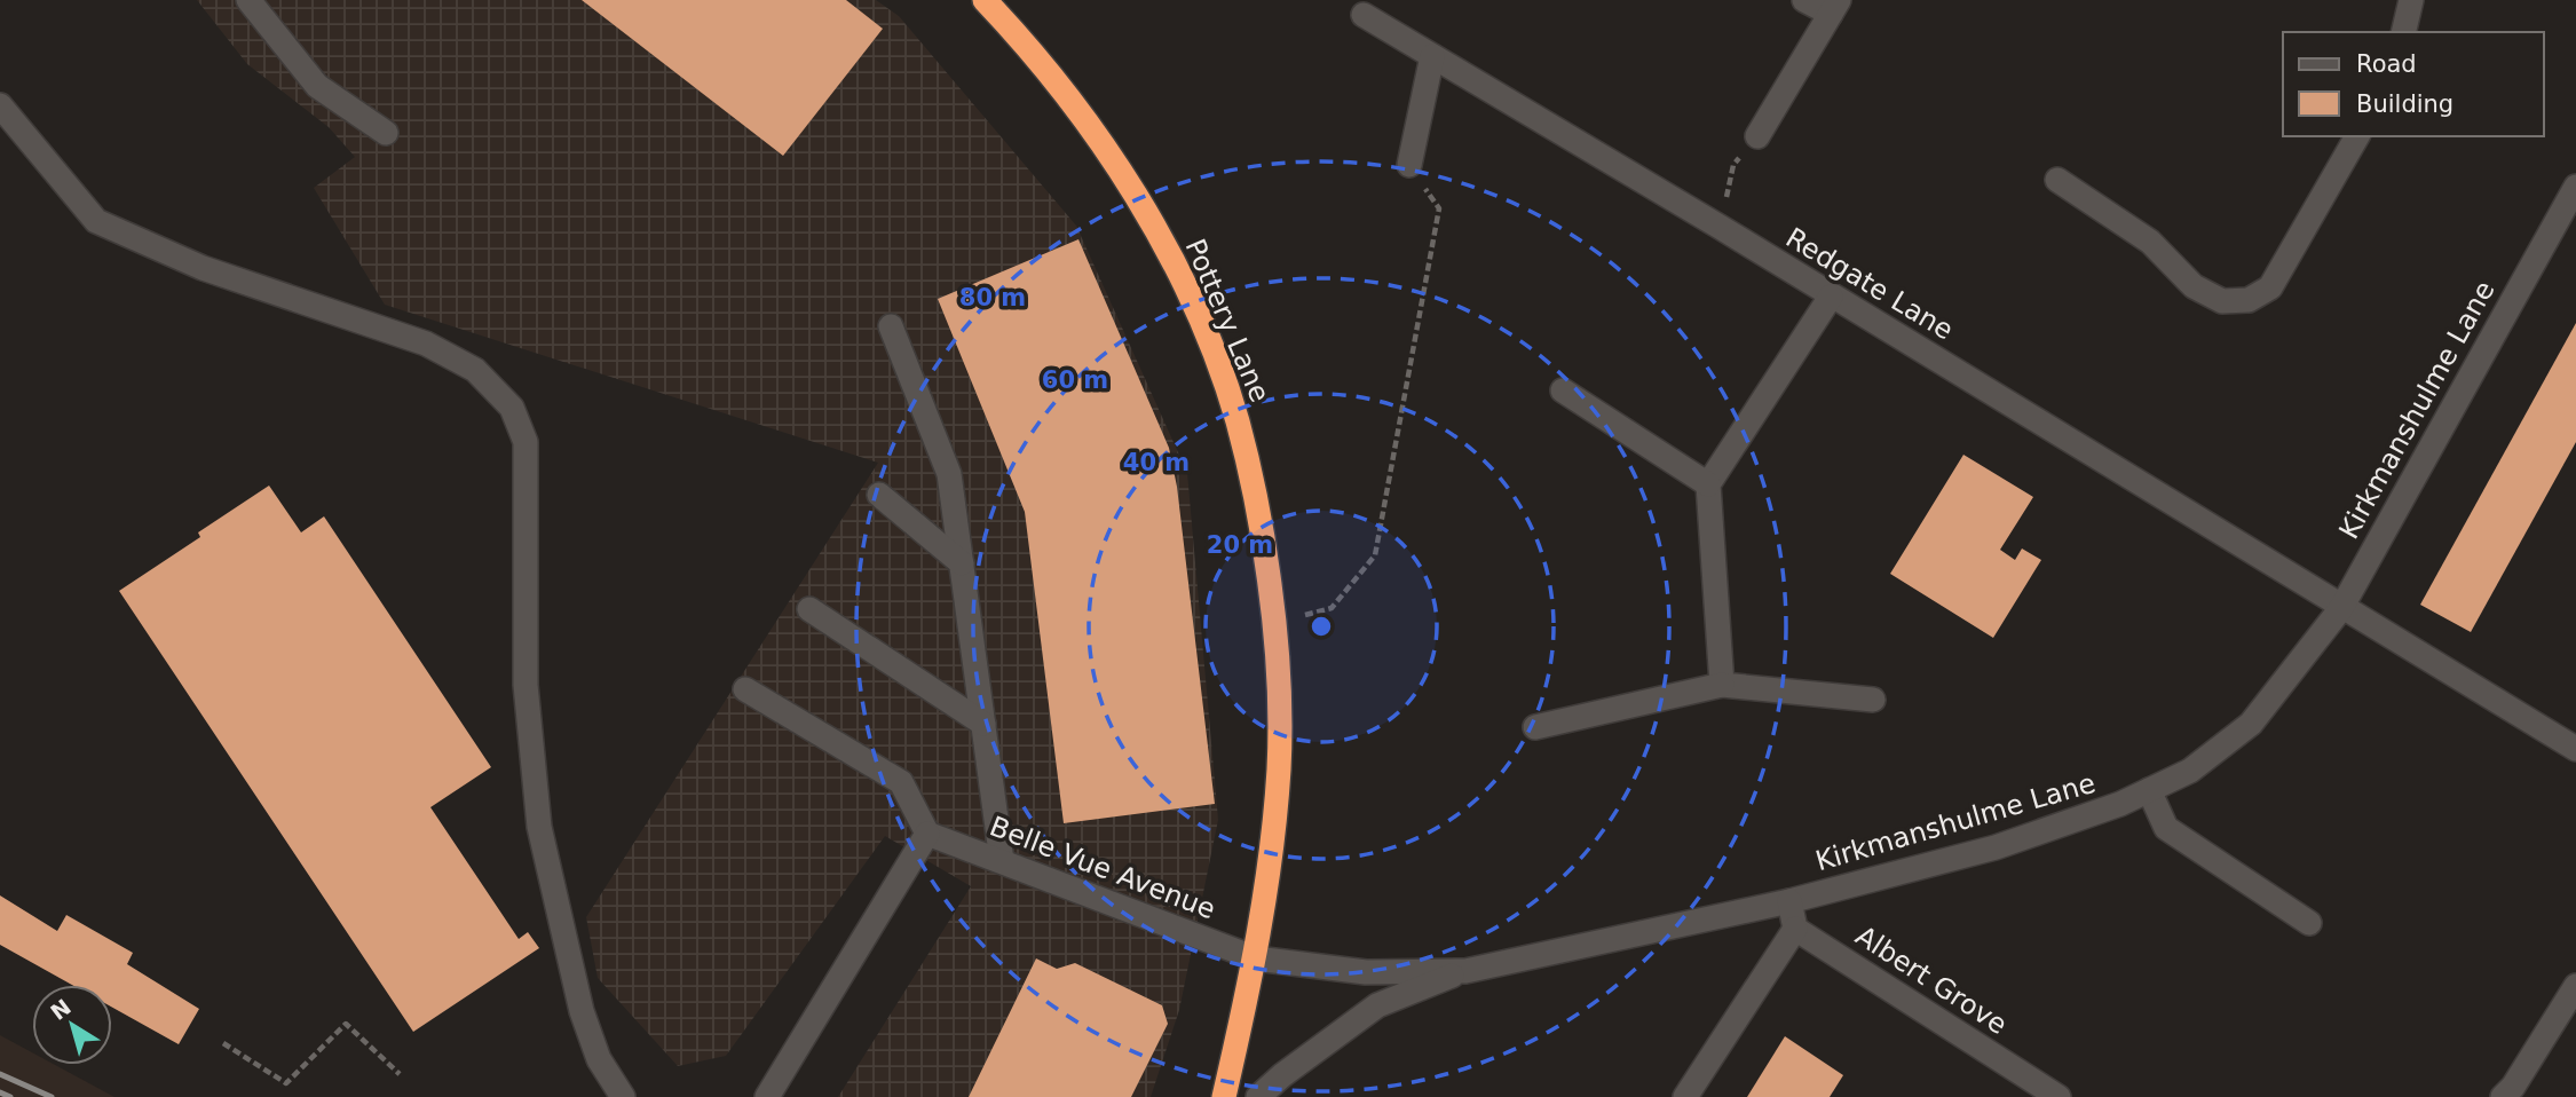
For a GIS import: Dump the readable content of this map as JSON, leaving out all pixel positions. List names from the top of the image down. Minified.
{"streets":{"highway":["Pottery Lane"],"street":["Redgate Lane","Kirkmanshulme Lane","Belle Vue Avenue","Albert Grove"]},"crossings":[["Redgate Lane","Kirkmanshulme Lane"],["Pottery Lane","Kirkmanshulme Lane"],["Pottery Lane","Belle Vue Avenue"],["Kirkmanshulme Lane","Belle Vue Avenue"]],"legend":["Road","Building"],"north":"top left","rings":["80 m","60 m","40 m","20 m"]}
